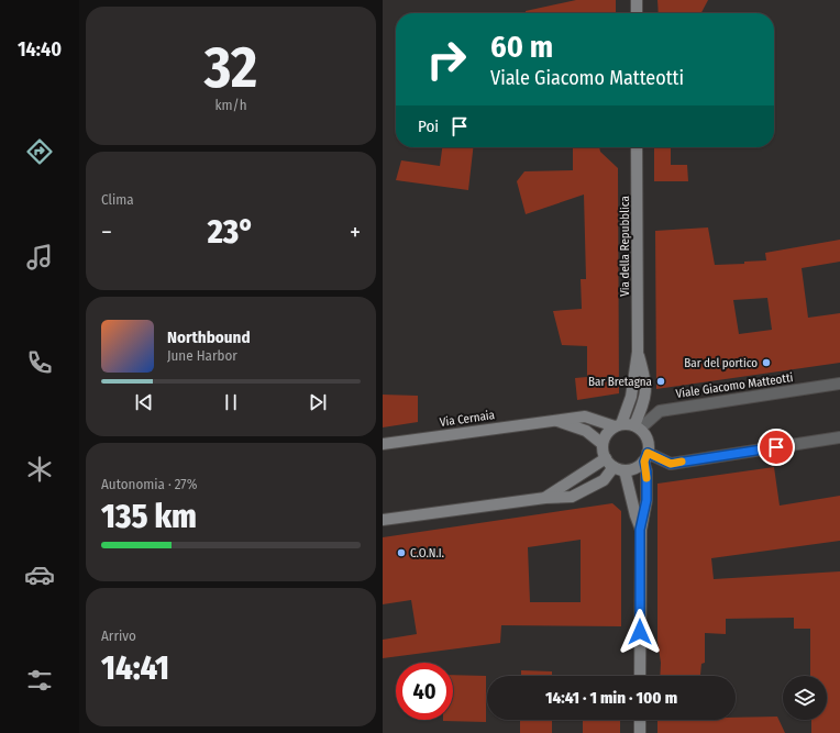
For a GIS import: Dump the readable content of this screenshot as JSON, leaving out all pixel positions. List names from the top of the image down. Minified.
{"streets":{"street":["Via della Repubblica","Viale Giacomo Matteotti","Via Cernaia"]},"crossings":[["Via della Repubblica","Viale Giacomo Matteotti"],["Via della Repubblica","Via Cernaia"],["Viale Giacomo Matteotti","Via Cernaia"]],"places":["Bar del portico","Bar Bretagna","C.O.N.I."],"page":{"tabs":"14:40","tile":[["32","km/h"],"Clima",["Autonomia · 27%","135 km"],["Arrivo","14:41"]],"turn":["60 m","Viale Giacomo Matteotti"],"then":"Poi","heat":["−","23°","+"],"song":["Northbound","June Harbor"],"limit":"40","trip":"14:41 · 1 min · 100 m"}}
